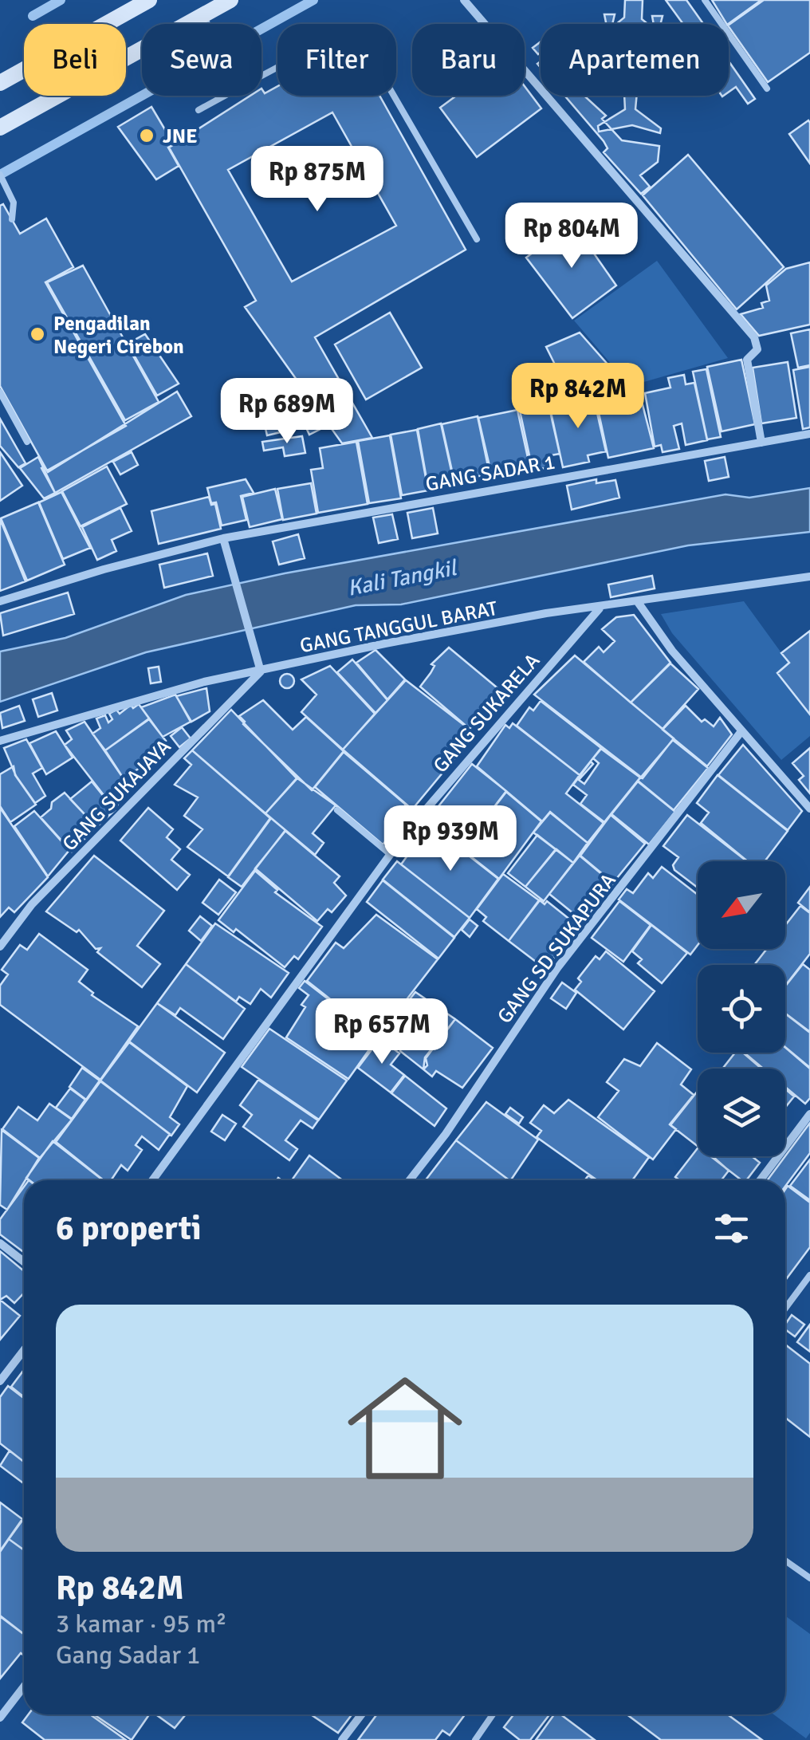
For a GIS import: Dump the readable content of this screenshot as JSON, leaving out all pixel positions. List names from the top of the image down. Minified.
{"streets":{"street":["GANG SADAR 1","GANG TANGGUL BARAT","GANG SUKARELA","GANG SUKAJAYA","GANG SD SUKAPURA"]},"crossings":[["GANG TANGGUL BARAT","GANG SUKARELA"],["GANG TANGGUL BARAT","GANG SUKAJAYA"]],"water":["Kali Tangkil"],"places":["JNE","Pengadilan Negeri Cirebon"],"north":"bottom left","page":{"chip":["Beli","Sewa","Filter","Baru","Apartemen"],"price":["Rp 875M","Rp 804M","Rp 842M","Rp 689M","Rp 939M","Rp 657M"],"heading":"6 properti","list":[{"name":"Rp 842M","note":"3 kamar · 95 m² · Gang Sadar 1"}]}}
